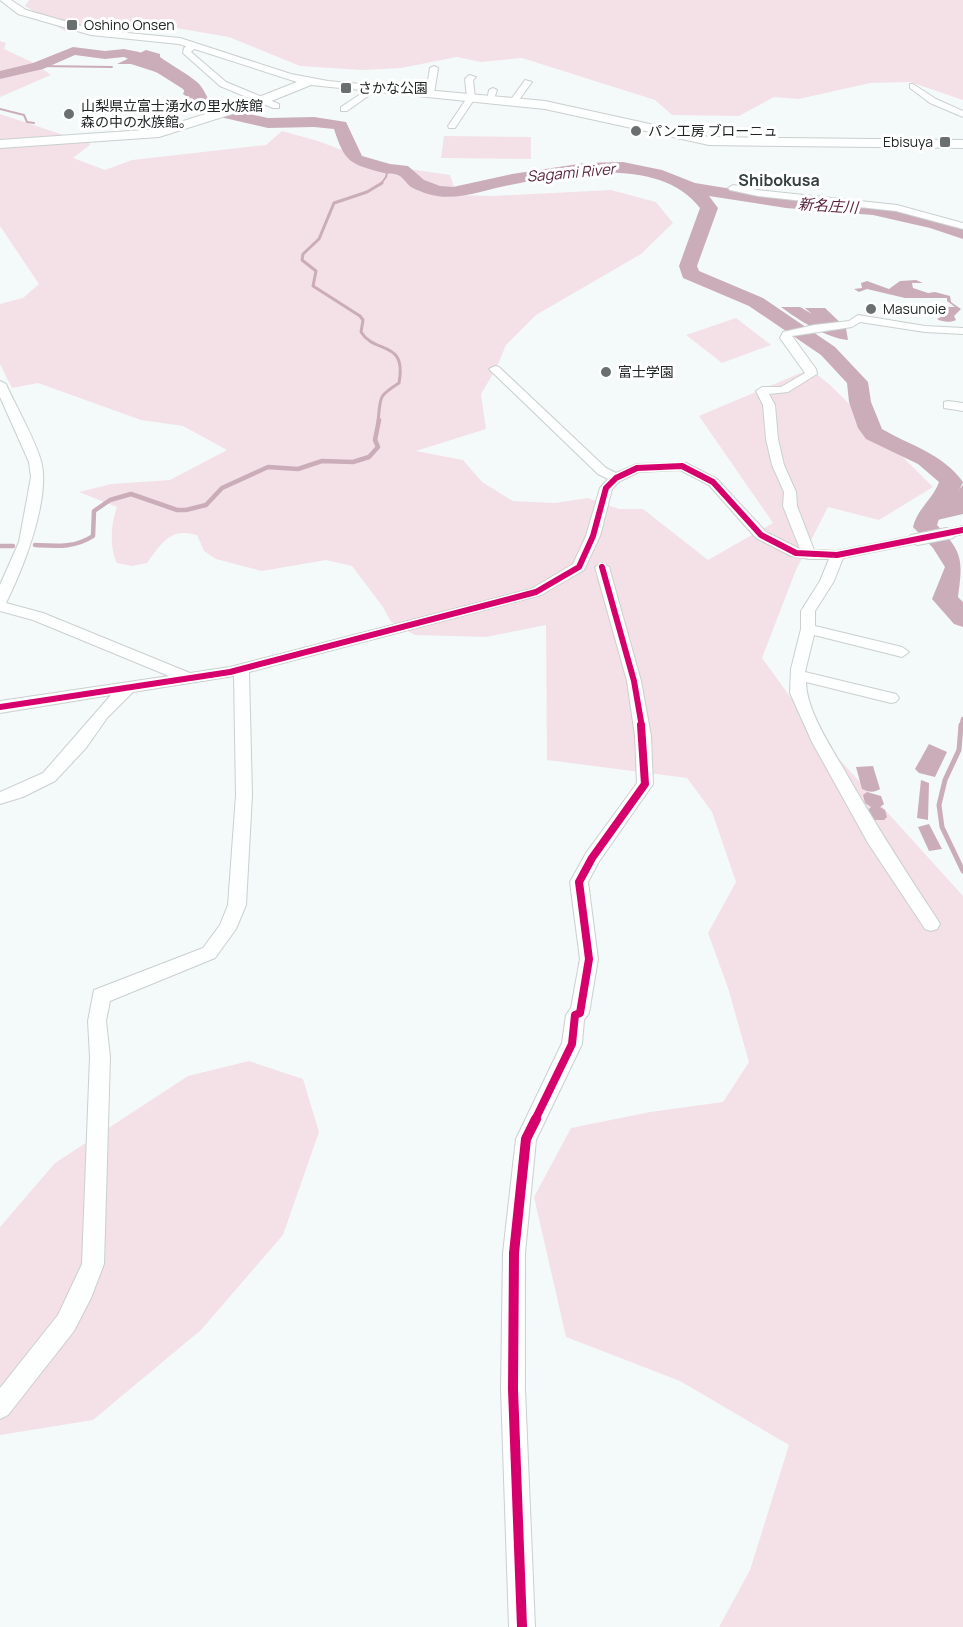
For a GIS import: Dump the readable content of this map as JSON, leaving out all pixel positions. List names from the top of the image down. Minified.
{"districts":["Shibokusa"],"water":["Sagami River","新名庄川"],"places":{"transit":["Oshino Onsen","さかな公園","Ebisuya"],"other":["山梨県立富士湧水の里水族館 森の中の水族館。","パン工房 ブローニュ","Masunoie","富士学園"]}}
